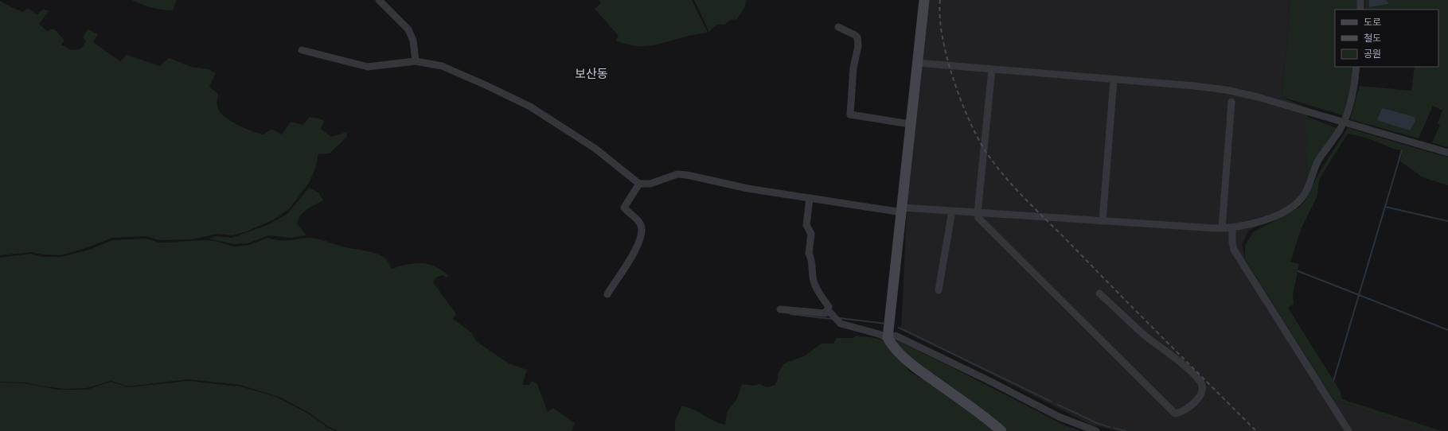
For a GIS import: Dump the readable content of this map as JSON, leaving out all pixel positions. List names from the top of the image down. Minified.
{"districts":["보산동"],"legend":["도로","철도","공원"]}
